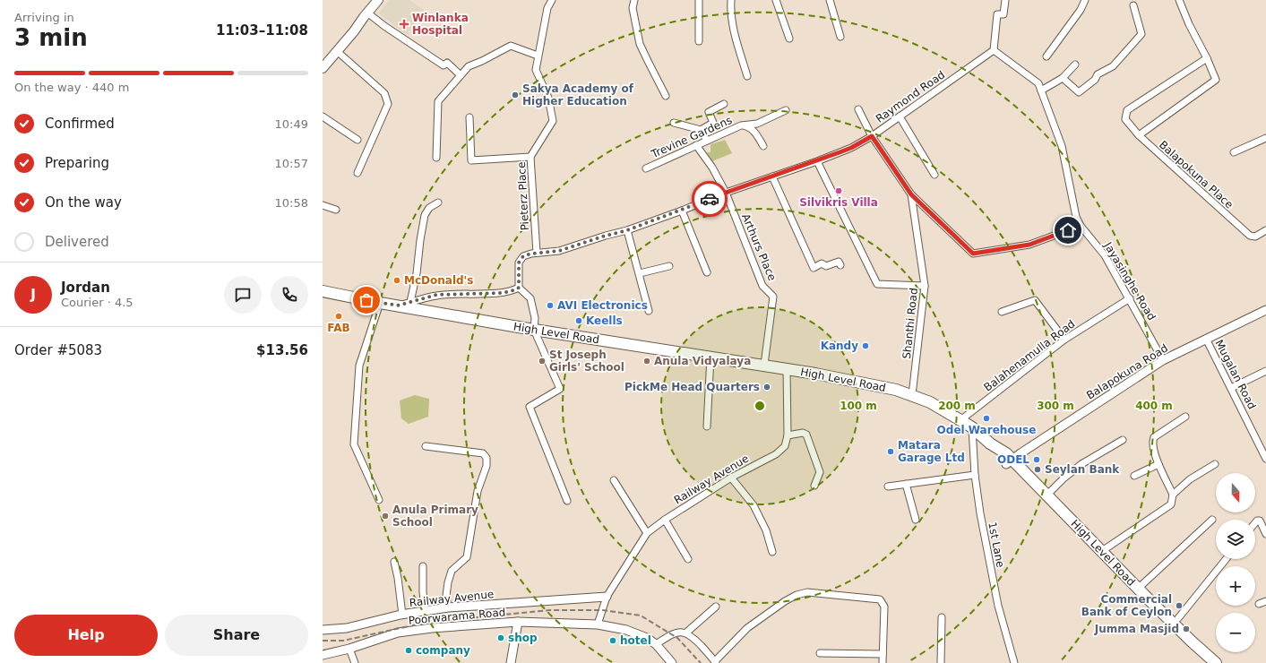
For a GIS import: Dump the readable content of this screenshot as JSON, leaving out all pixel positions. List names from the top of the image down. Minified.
{"streets":{"highway":["High Level Road"],"main road":["Balapokuna Road","Railway Avenue","Poorwarama Road"],"street":["Raymond Road","Trevine Gardens","Balapokuna Place","Pieterz Place","Arthurs Place","Jayasinghe Road","Shanthi Road","Balahenamulla Road","Mugalan Road","1st Lane"]},"crossings":[["Raymond Road","Pieterz Place"],["Raymond Road","Arthurs Place"],["Raymond Road","Jayasinghe Road"],["Trevine Gardens","Arthurs Place"],["Arthurs Place","High Level Road"],["Jayasinghe Road","Balahenamulla Road"],["Jayasinghe Road","Balapokuna Road"],["Shanthi Road","High Level Road"],["High Level Road","Balahenamulla Road"],["High Level Road","Balapokuna Road"],["High Level Road","Railway Avenue"],["High Level Road","1st Lane"],["Balapokuna Road","Mugalan Road"],["Railway Avenue","Poorwarama Road"]],"places":{"health":["Winlanka Hospital"],"other":["Sakya Academy of Higher Education","Silvikris Villa","McDonald's","AVI Electronics","FAB","Keells","Kandy","St Joseph Girls' School","Anula Vidyalaya","PickMe Head Quarters","Odel Warehouse","Matara Garage Ltd","ODEL","Seylan Bank","Anula Primary School","Commercial Bank of Ceylon","Jumma Masjid","shop","hotel","company"]},"north":"bottom","page":{"heading":["3 min","Arriving in","11:03–11:08"],"panel":["Jordan","Courier · 4.5","Order #5083","$13.56"],"bar":"On the way · 440 m","list":[["Confirmed","10:49"],["Preparing","10:57"],["On the way","10:58"],"Delivered"],"round":"J","map_buttons":["+","−"],"buttons":["Help","Share"]},"rings":["100 m","200 m","300 m","400 m"]}
